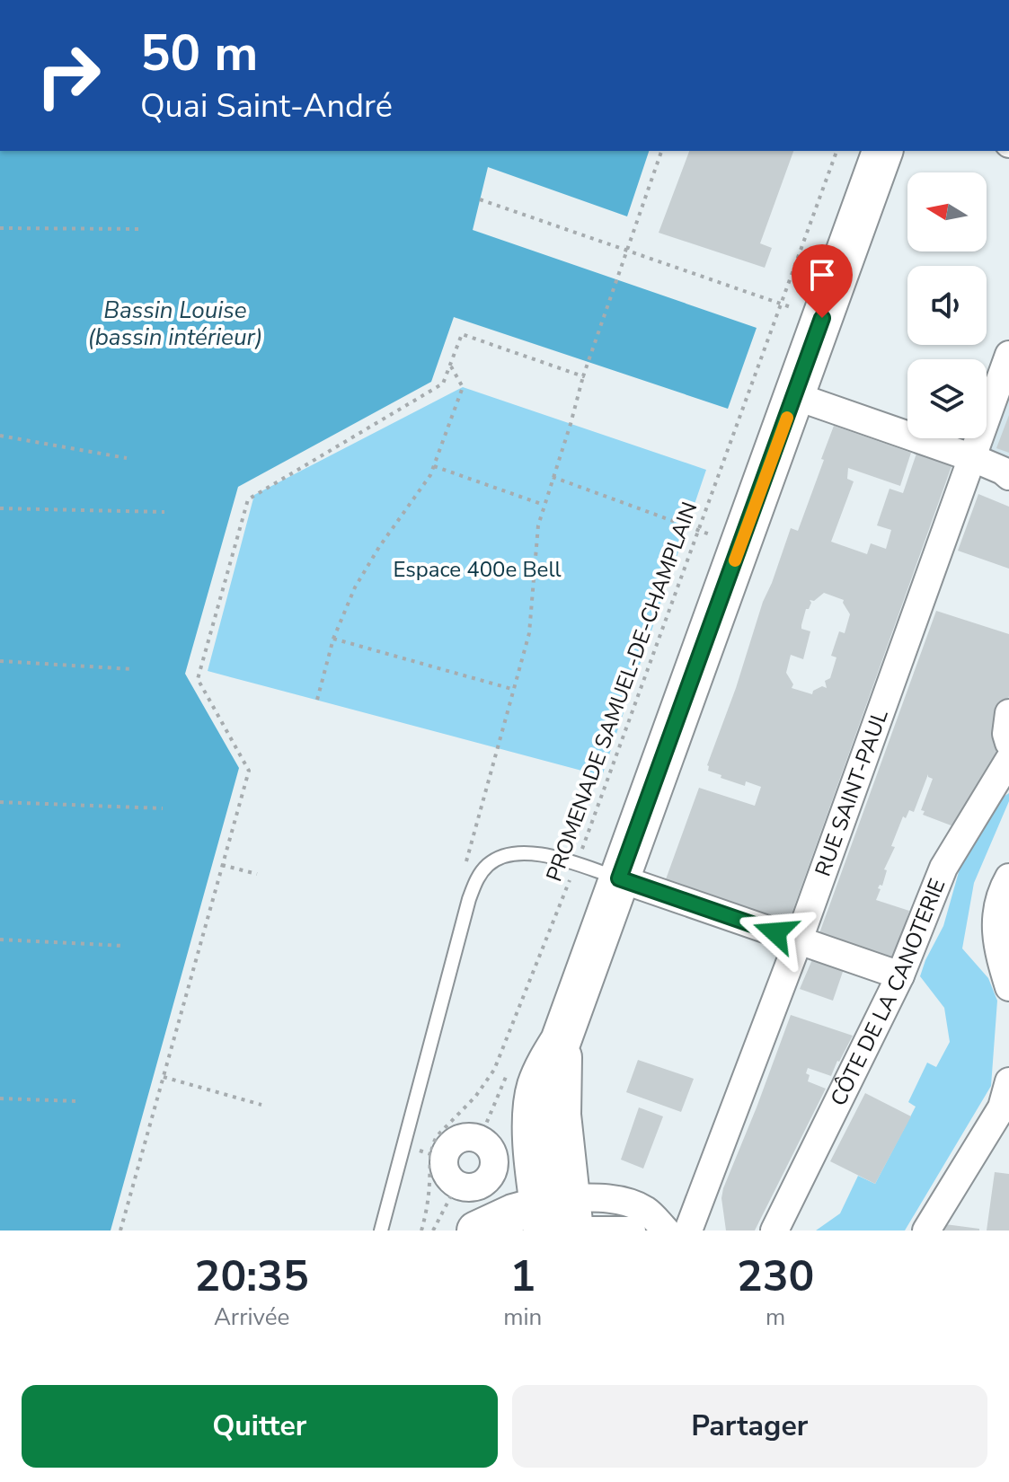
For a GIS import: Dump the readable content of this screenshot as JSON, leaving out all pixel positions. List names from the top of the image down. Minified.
{"streets":{"street":["RUE SAINT-PAUL","CÔTE DE LA CANOTERIE"],"path":["PROMENADE SAMUEL-DE-CHAMPLAIN"]},"water":["Bassin Louise (bassin intérieur)"],"parks":["Espace 400e Bell"],"north":"left","page":{"turn":["50 m","Quai Saint-André"],"eta":["20:35","Arrivée","1","min","230","m"],"buttons":["Quitter","Partager"]}}
